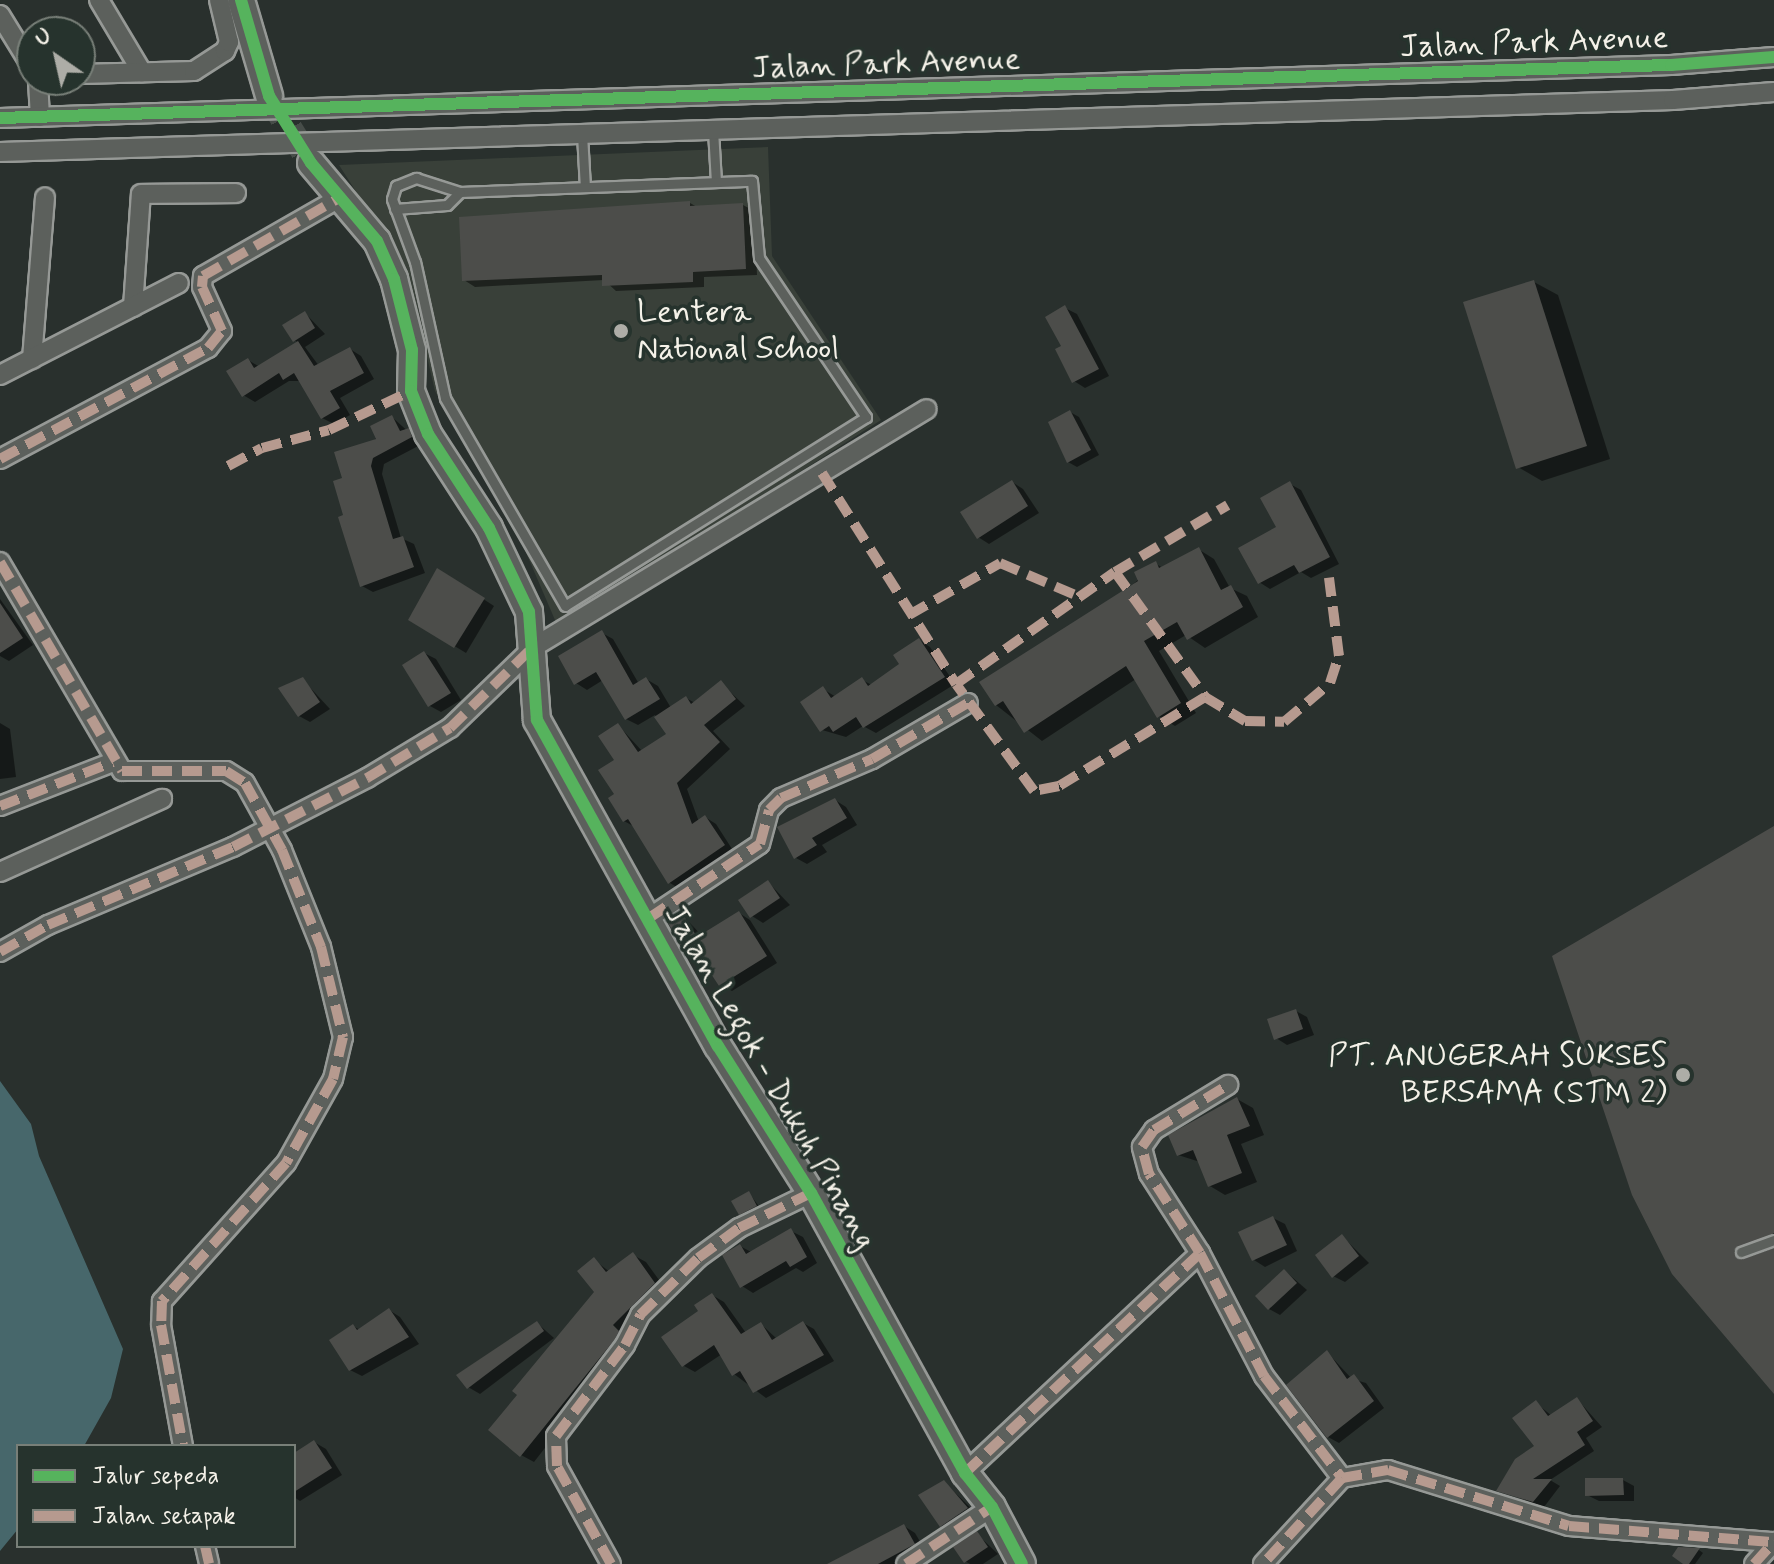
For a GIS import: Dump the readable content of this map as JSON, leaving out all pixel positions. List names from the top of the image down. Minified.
{"streets":{"street":["Jalan Park Avenue","Jalan Legok - Dukuh Pinang"]},"places":["Lentera National School","PT. ANUGERAH SUKSES BERSAMA (STM 2)"],"legend":["Jalur sepeda","Jalan setapak"],"north":"top left"}
